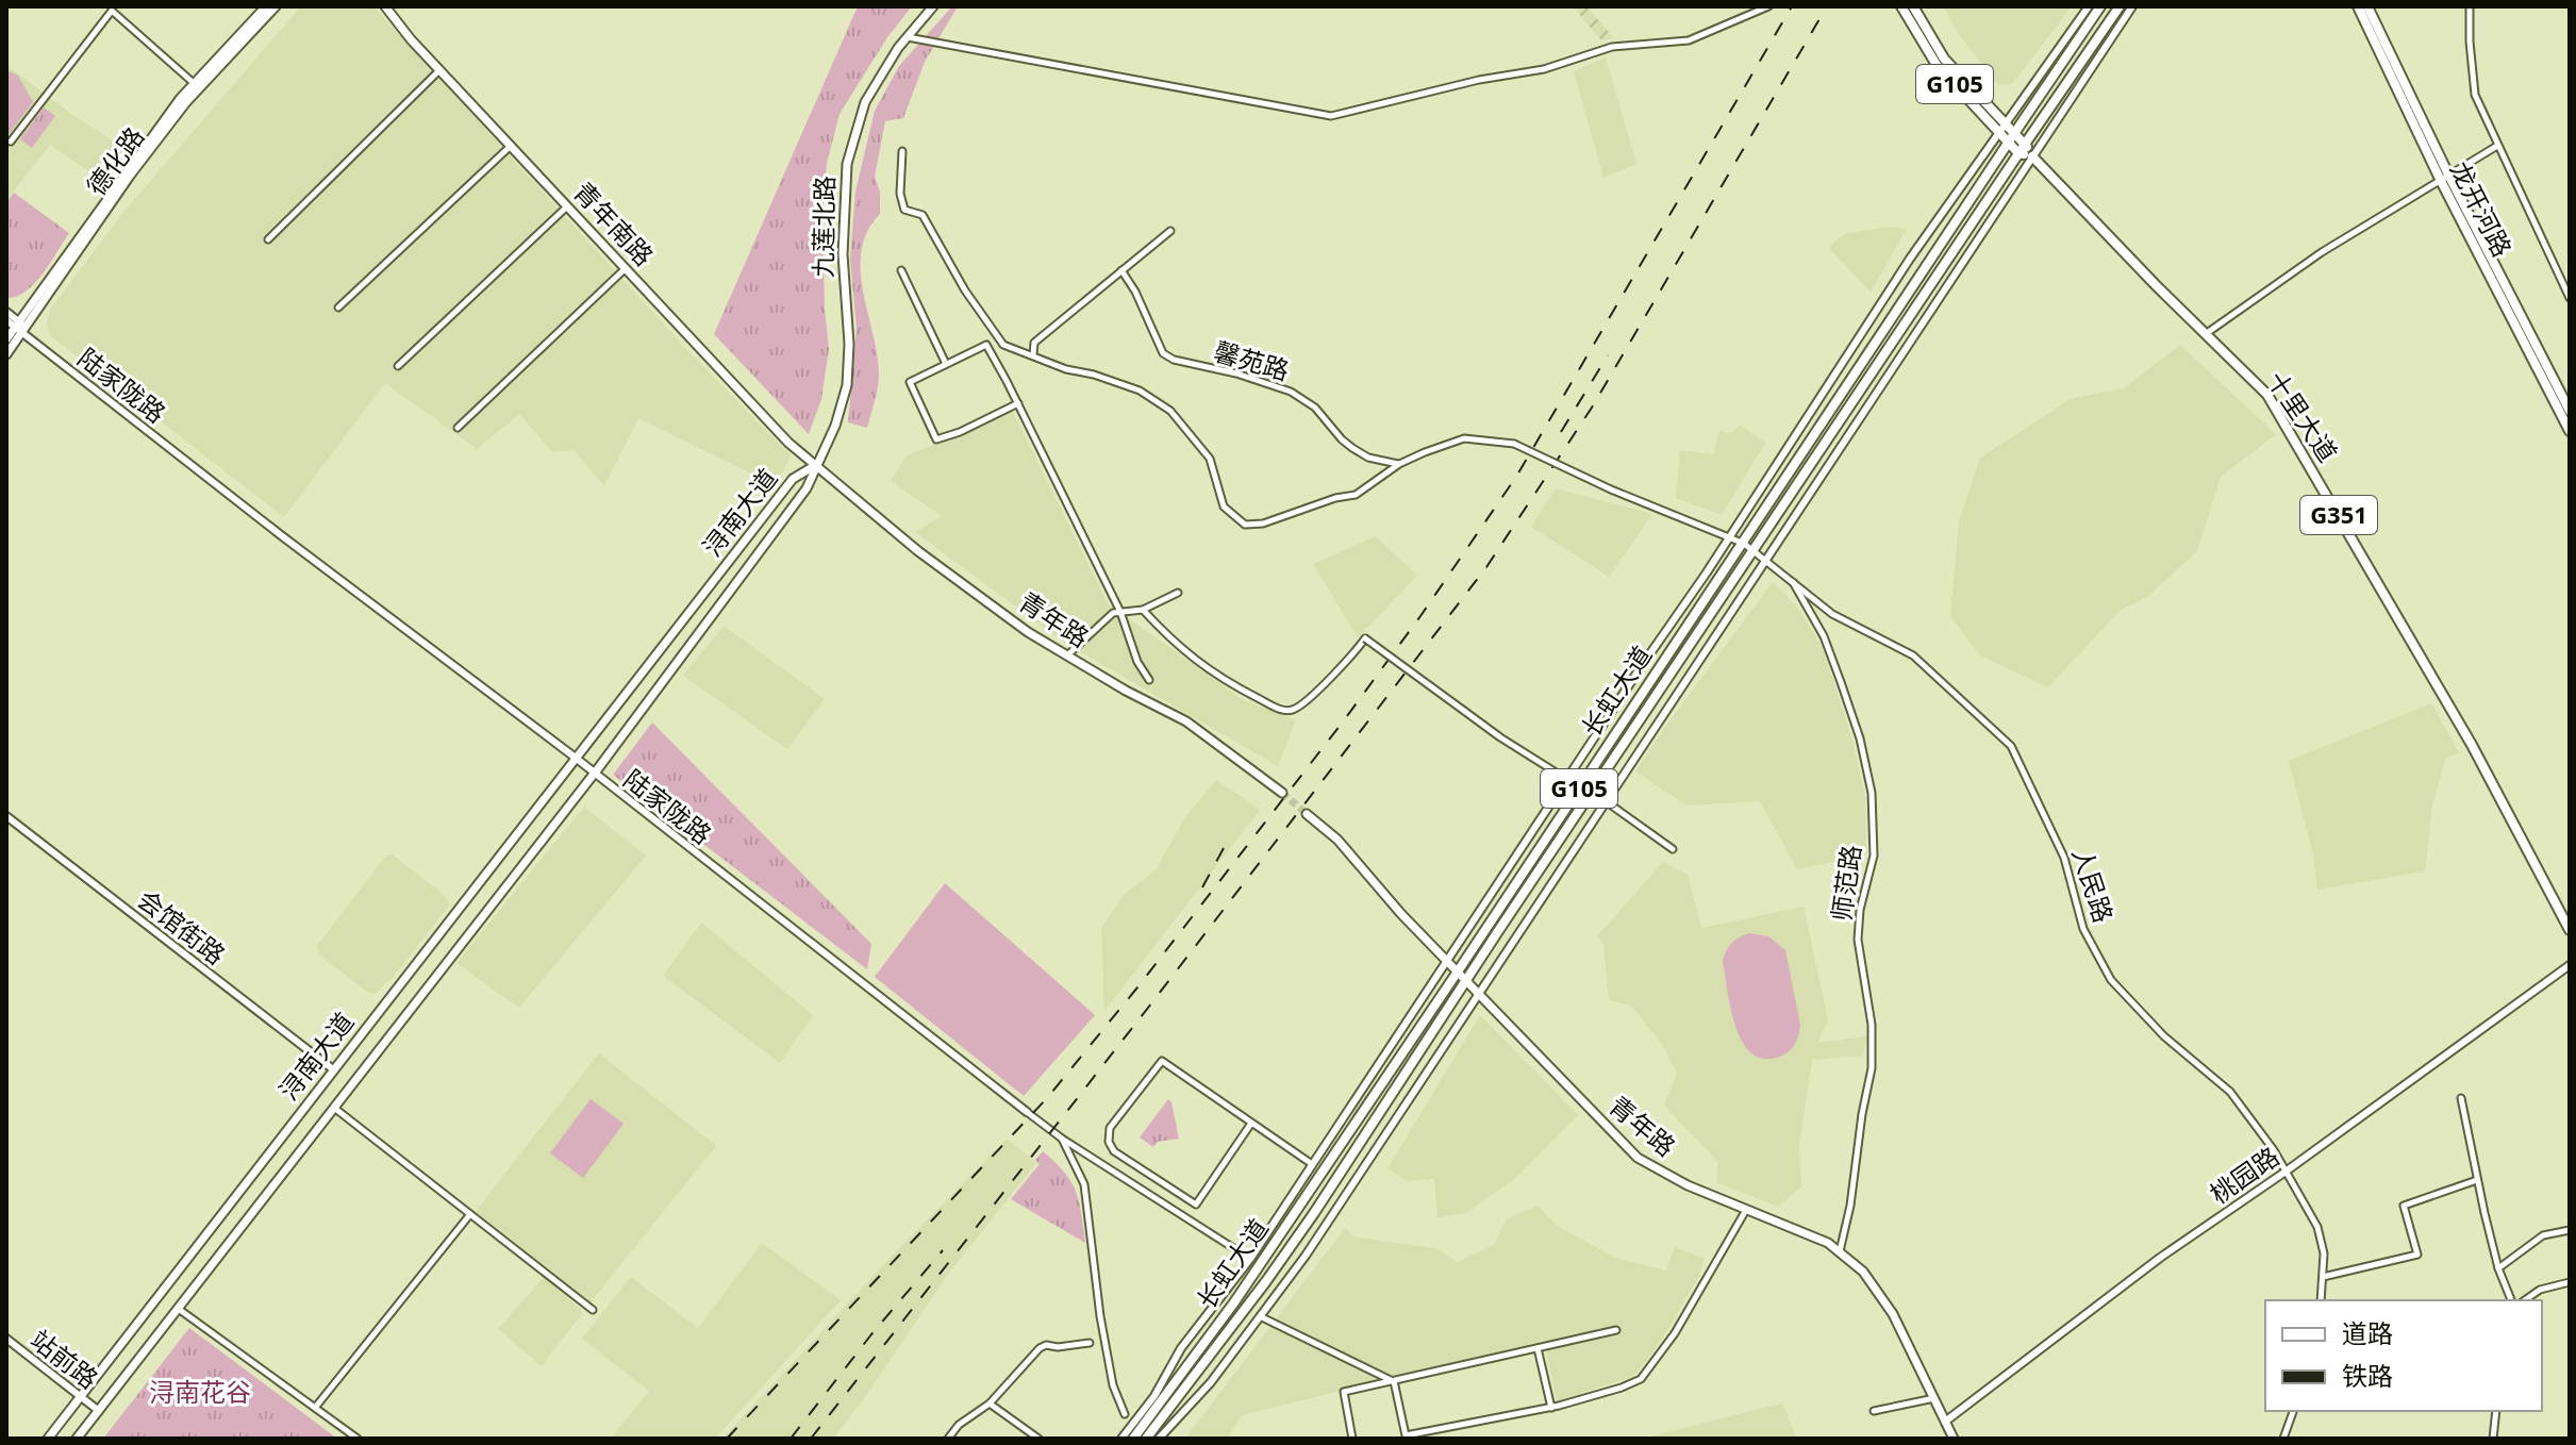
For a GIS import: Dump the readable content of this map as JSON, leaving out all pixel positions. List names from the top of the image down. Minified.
{"streets":{"main road":["G105","德化路","龙开河路","青年南路","九莲北路","十里大道","浔南大道","G351","青年路","长虹大道"],"street":["馨苑路","陆家陇路","师范路","人民路","会馆街路","桃园路","站前路"]},"crossings":[["G105","长虹大道"],["德化路","陆家陇路"],["青年南路","九莲北路"],["青年南路","浔南大道"],["青年南路","青年路"],["九莲北路","浔南大道"],["九莲北路","青年路"],["馨苑路","人民路"],["陆家陇路","浔南大道"],["十里大道","长虹大道"],["浔南大道","青年路"],["浔南大道","会馆街路"],["浔南大道","站前路"],["青年路","长虹大道"],["青年路","师范路"],["青年路","桃园路"],["长虹大道","人民路"],["师范路","人民路"],["人民路","桃园路"]],"parks":["浔南花谷"],"legend":["道路","铁路"]}
